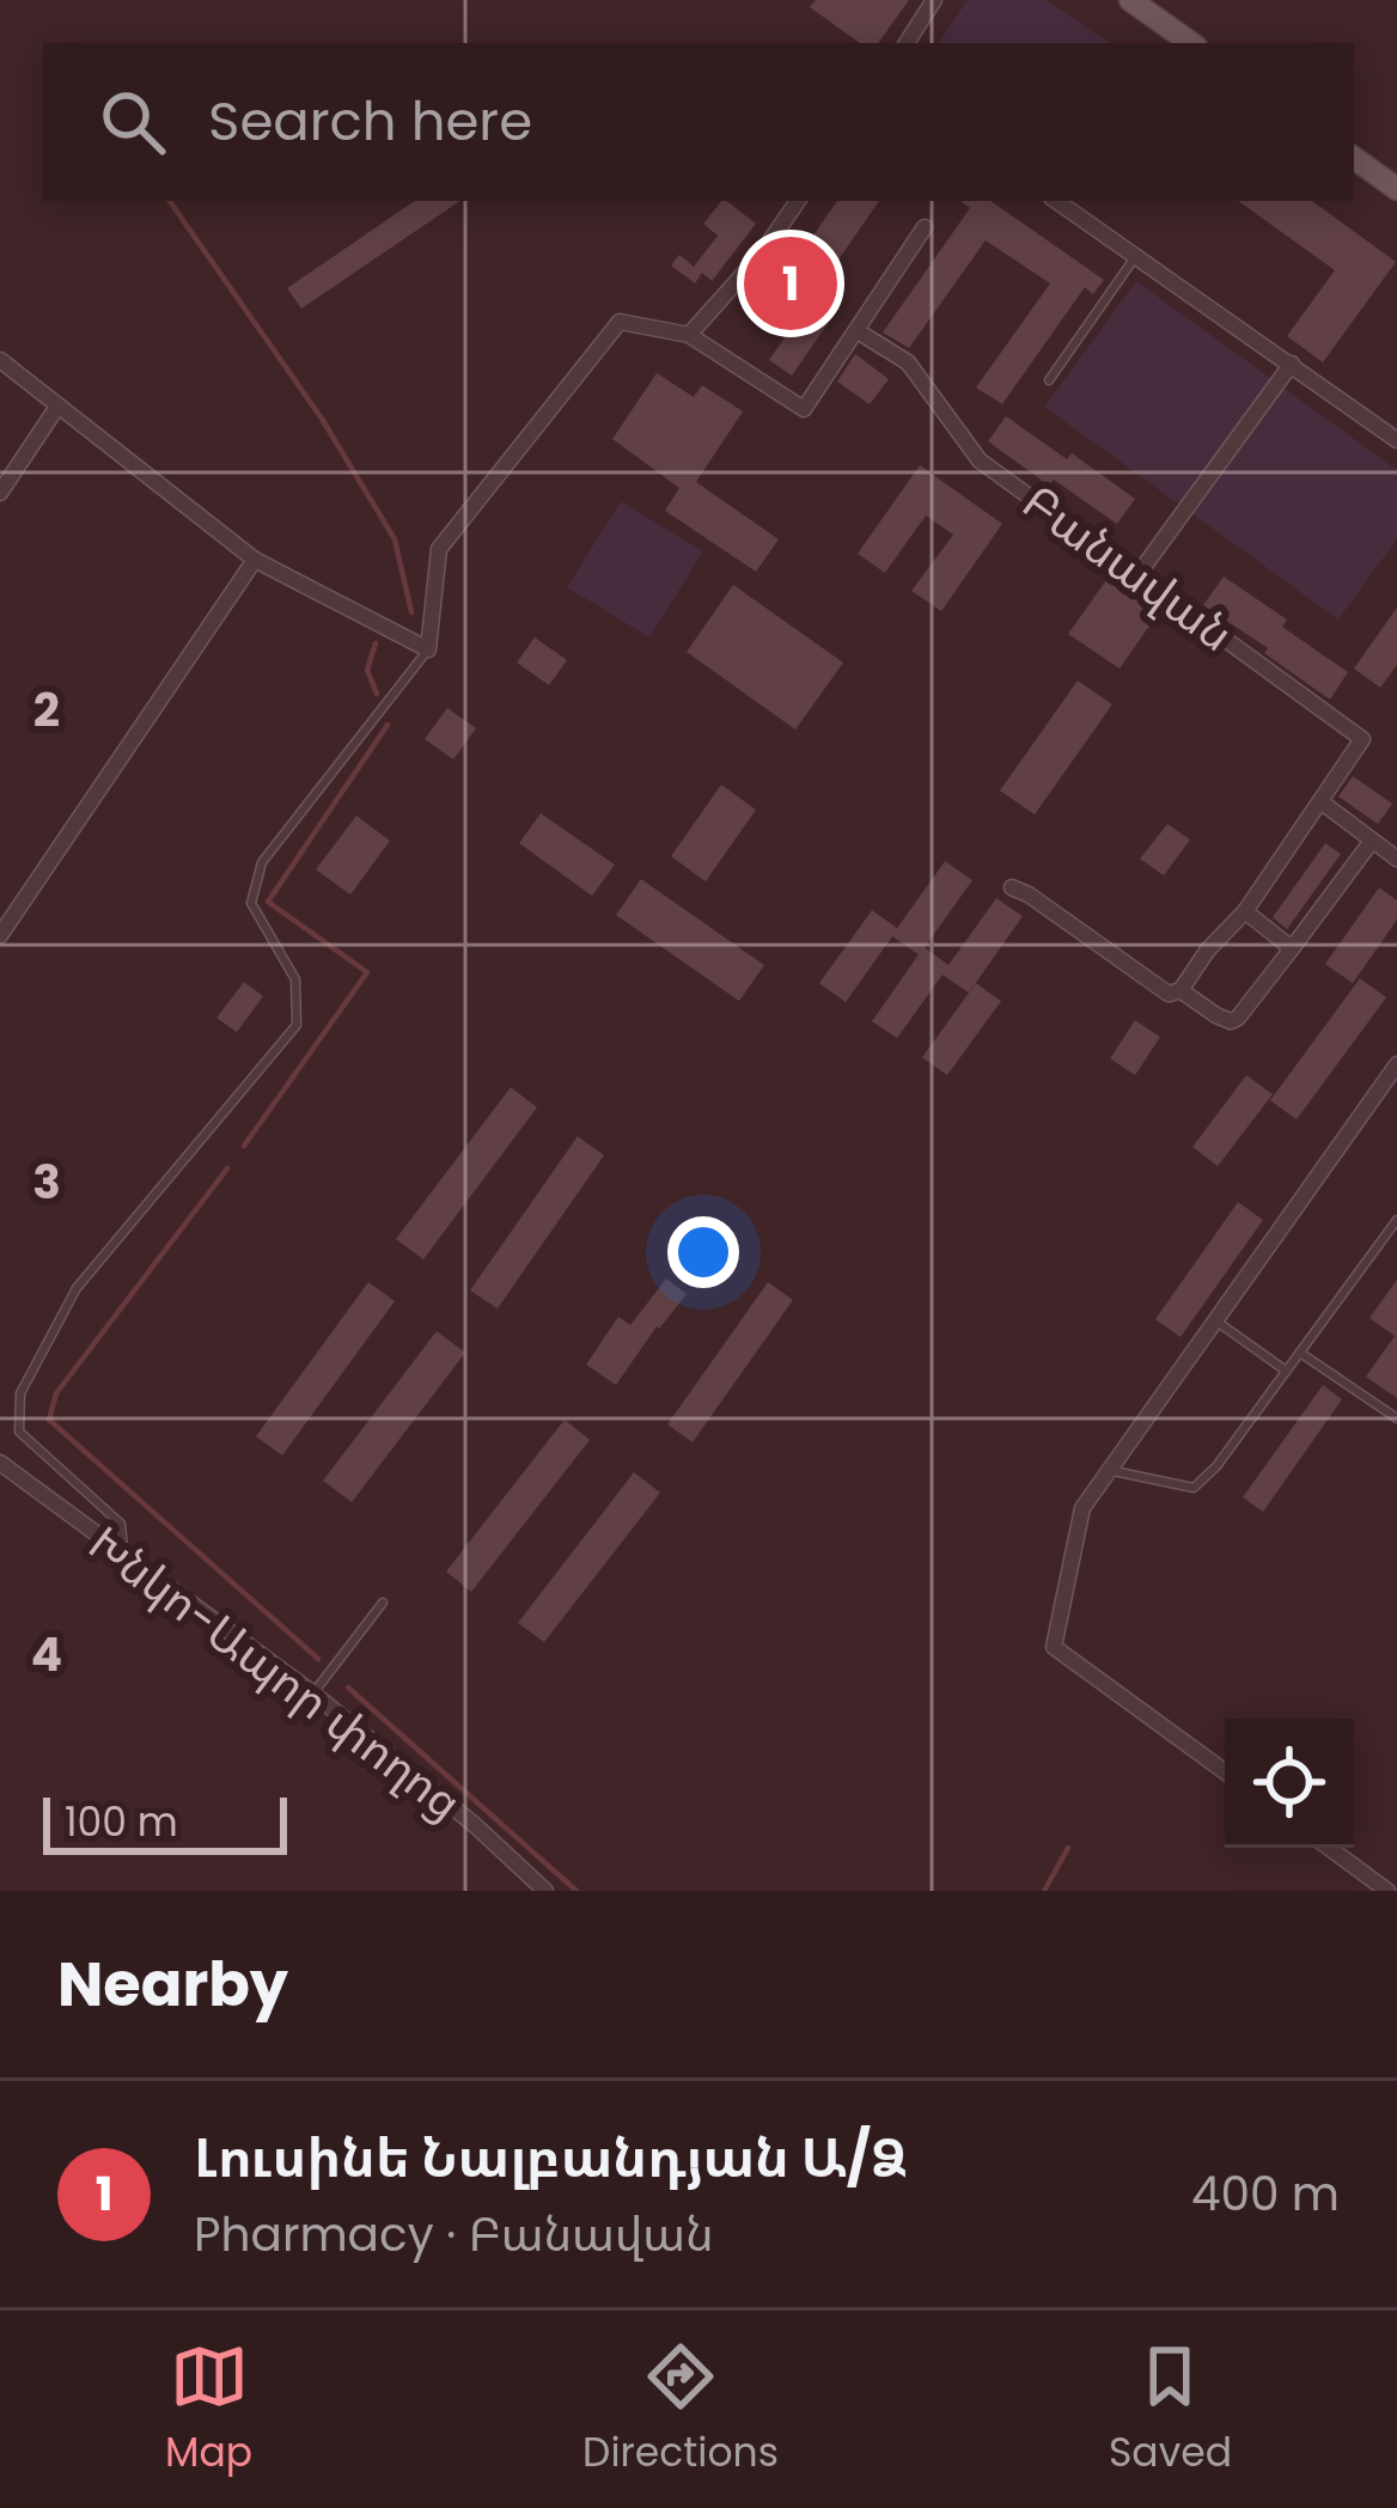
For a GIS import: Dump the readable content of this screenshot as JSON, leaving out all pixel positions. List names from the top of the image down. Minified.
{"streets":{"street":["Բանավան","Խնկո-Ապոր փողոց"]},"scale_bar":"100 m","page":{"search":"Search here","pins":"1","scale":"100 m","heading":"Nearby","list":[{"mark":"1","name":"Լուսինե Նալբանդյան Ա/Ձ","note":"Pharmacy · Բանավան","value":"400 m"}],"nav":["Map","Directions","Saved"]},"grid":{"rows":["2","3","4"]}}
